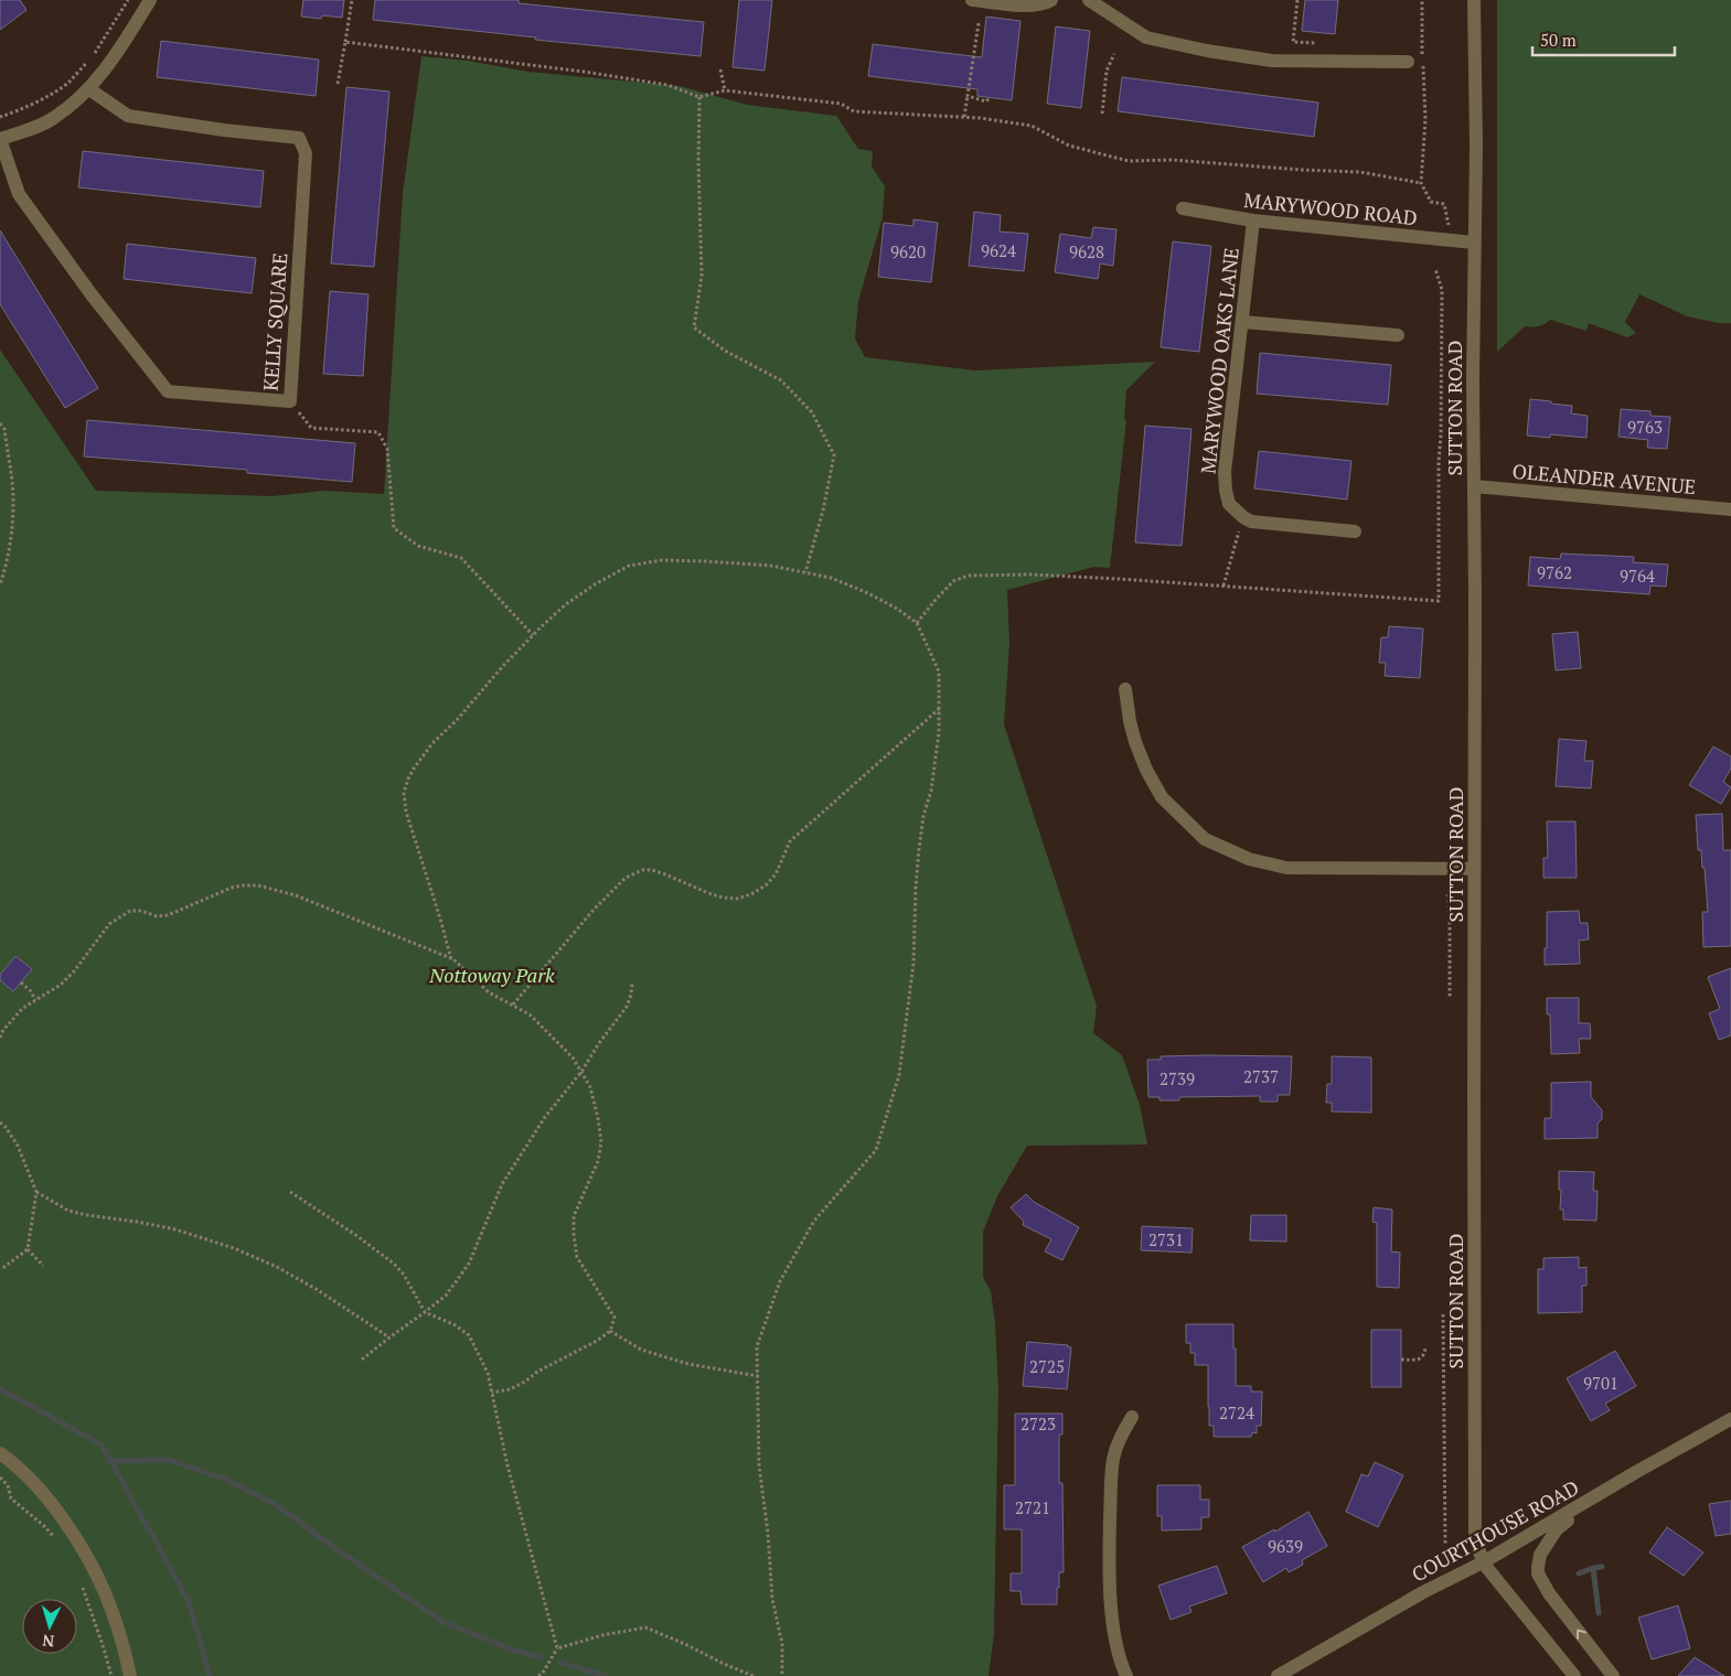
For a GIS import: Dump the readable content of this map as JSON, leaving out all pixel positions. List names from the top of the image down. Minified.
{"streets":{"street":["MARYWOOD ROAD","KELLY SQUARE","MARYWOOD OAKS LANE","SUTTON ROAD","OLEANDER AVENUE","COURTHOUSE ROAD"]},"crossings":[["MARYWOOD ROAD","MARYWOOD OAKS LANE"],["MARYWOOD ROAD","SUTTON ROAD"],["SUTTON ROAD","OLEANDER AVENUE"],["SUTTON ROAD","COURTHOUSE ROAD"]],"parks":["Nottoway Park"],"house_numbers":["9624","9620","9628","9763","9762","9764","2737","2739","2731","2725","9701","2724","2723","2721","9639"],"scale_bar":"50 m","north":"bottom"}
